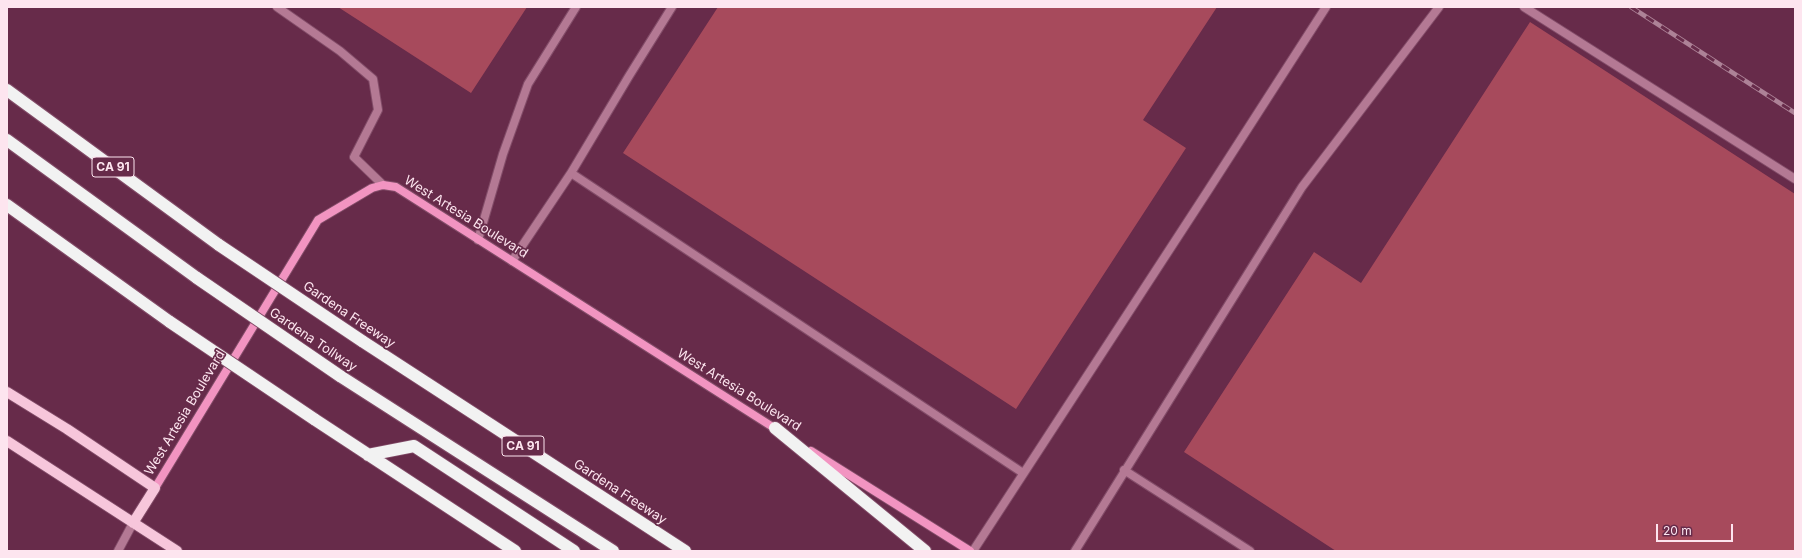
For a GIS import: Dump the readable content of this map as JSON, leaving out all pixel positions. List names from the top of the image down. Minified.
{"streets":{"highway":["CA 91","Gardena Freeway","Gardena Tollway"],"main road":["West Artesia Boulevard"]},"scale_bar":"20 m"}
